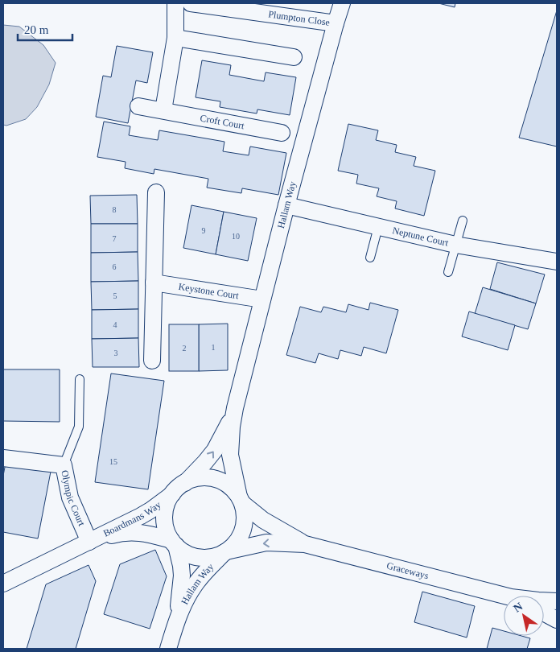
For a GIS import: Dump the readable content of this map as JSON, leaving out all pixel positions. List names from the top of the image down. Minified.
{"streets":{"street":["Plumpton Close","Croft Court","Hallam Way","Neptune Court","Keystone Court","Olympic Court","Boardmans Way","Graceways"]},"crossings":[["Plumpton Close","Hallam Way"],["Hallam Way","Neptune Court"],["Hallam Way","Keystone Court"],["Hallam Way","Boardmans Way"],["Hallam Way","Graceways"],["Olympic Court","Boardmans Way"],["Boardmans Way","Graceways"]],"house_numbers":["8","9","10","7","6","5","4","1","2","3","15"],"scale_bar":"20 m","north":"top left"}
